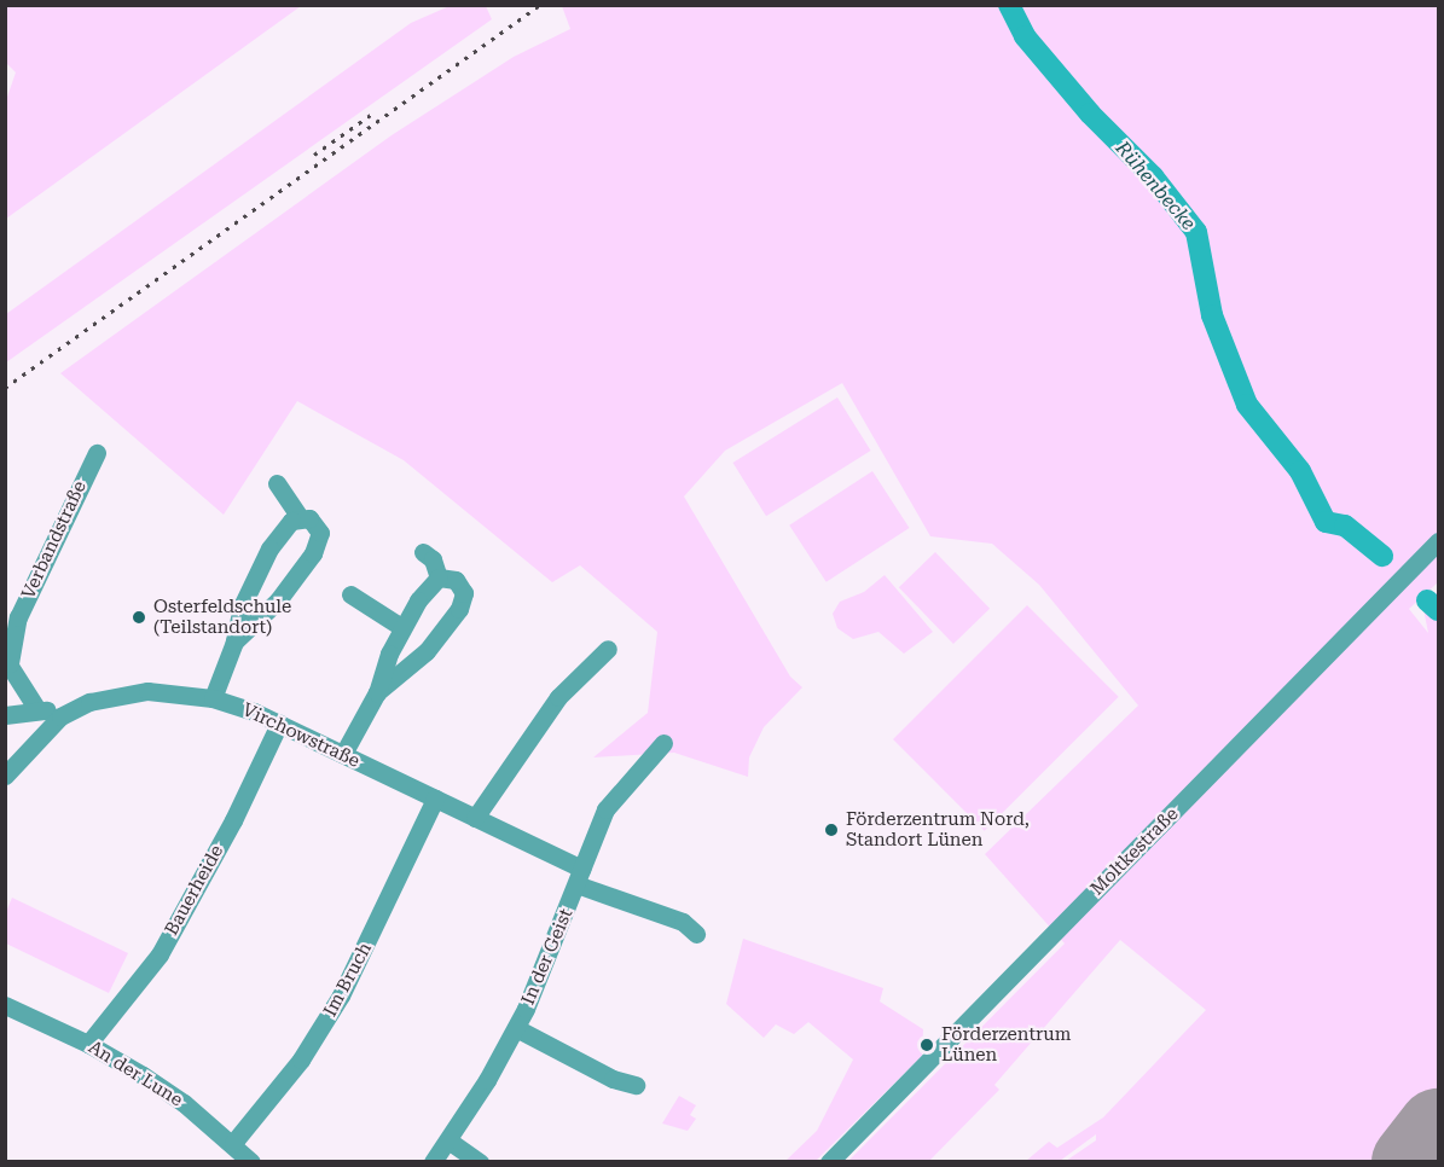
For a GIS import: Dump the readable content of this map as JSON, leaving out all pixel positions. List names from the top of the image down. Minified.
{"streets":{"street":["Verbandstraße","Virchowstraße","Moltkestraße","Bauerheide","In der Geist","Im Bruch","An der Lune"]},"crossings":[["Virchowstraße","Bauerheide"],["Virchowstraße","In der Geist"],["Virchowstraße","Im Bruch"],["Bauerheide","An der Lune"],["Im Bruch","An der Lune"]],"water":["Rühenbecke"],"places":["Osterfeldschule (Teilstandort)","Förderzentrum Nord, Standort Lünen","Förderzentrum Lünen"]}
